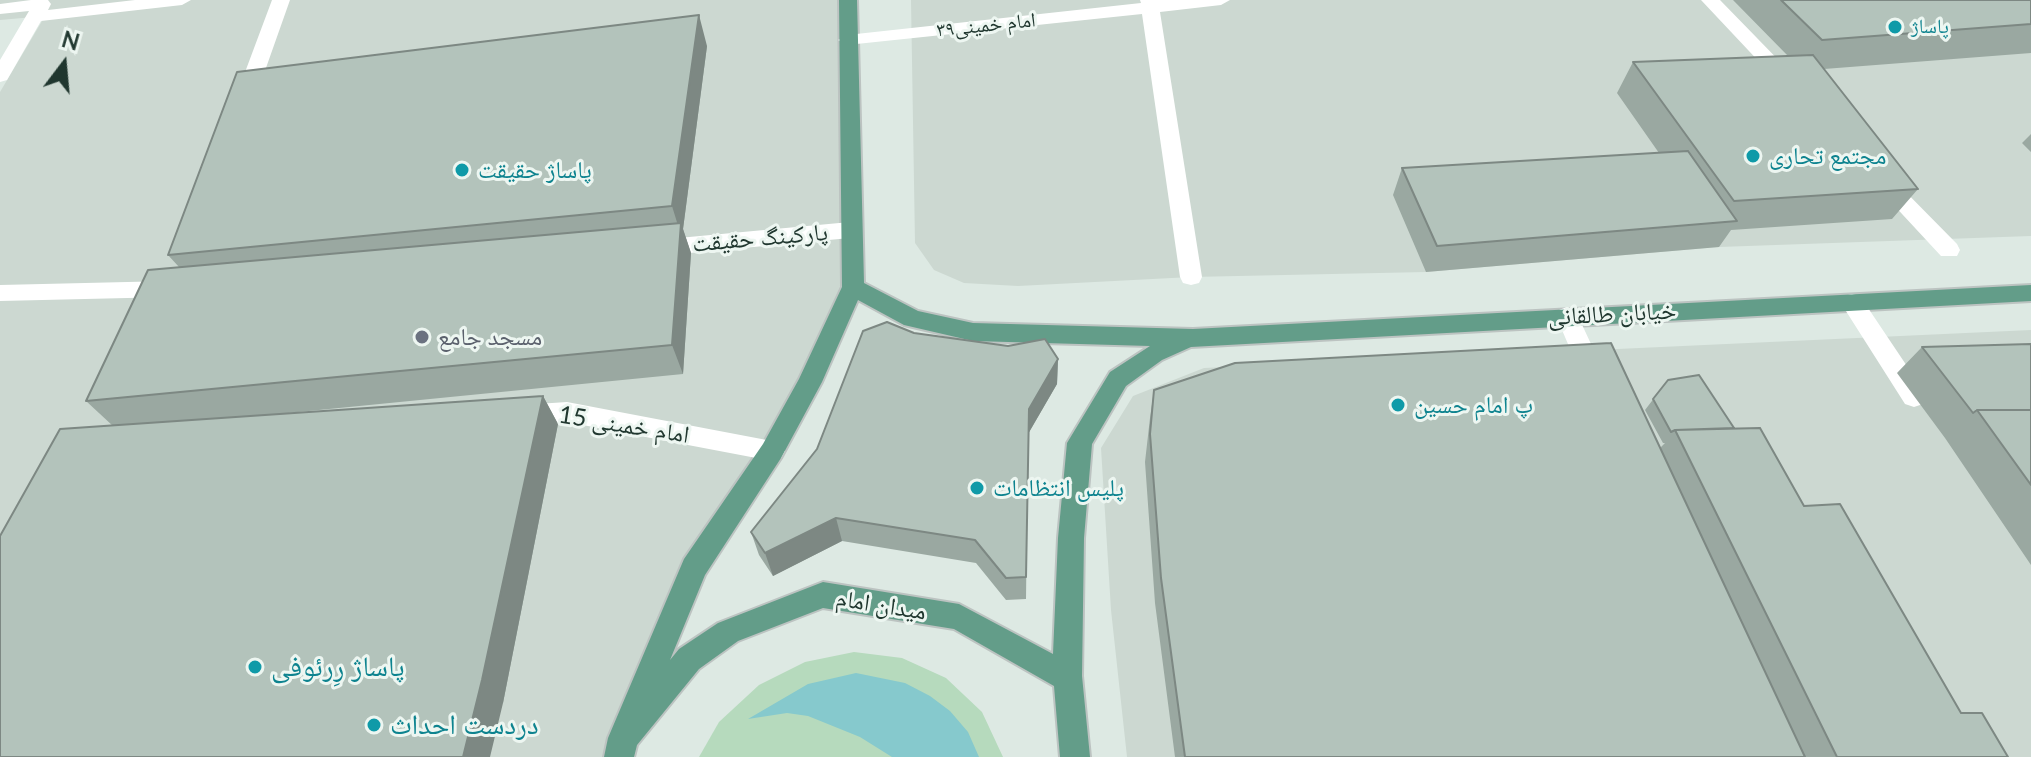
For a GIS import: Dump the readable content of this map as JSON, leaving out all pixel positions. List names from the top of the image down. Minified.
{"streets":{"main road":["خیابان طالقانی","میدان امام"],"street":["امام خمینی۳۹","پارکینگ حقیقت","امام خمینی 15"]},"places":["پاساژ","مجتمع تحاری","پاساژ حقیقت","مسجد جامع","پ امام حسین","پلیس انتظامات","پاساژ رِرئوفی","دردست احداث"],"north":"top"}
